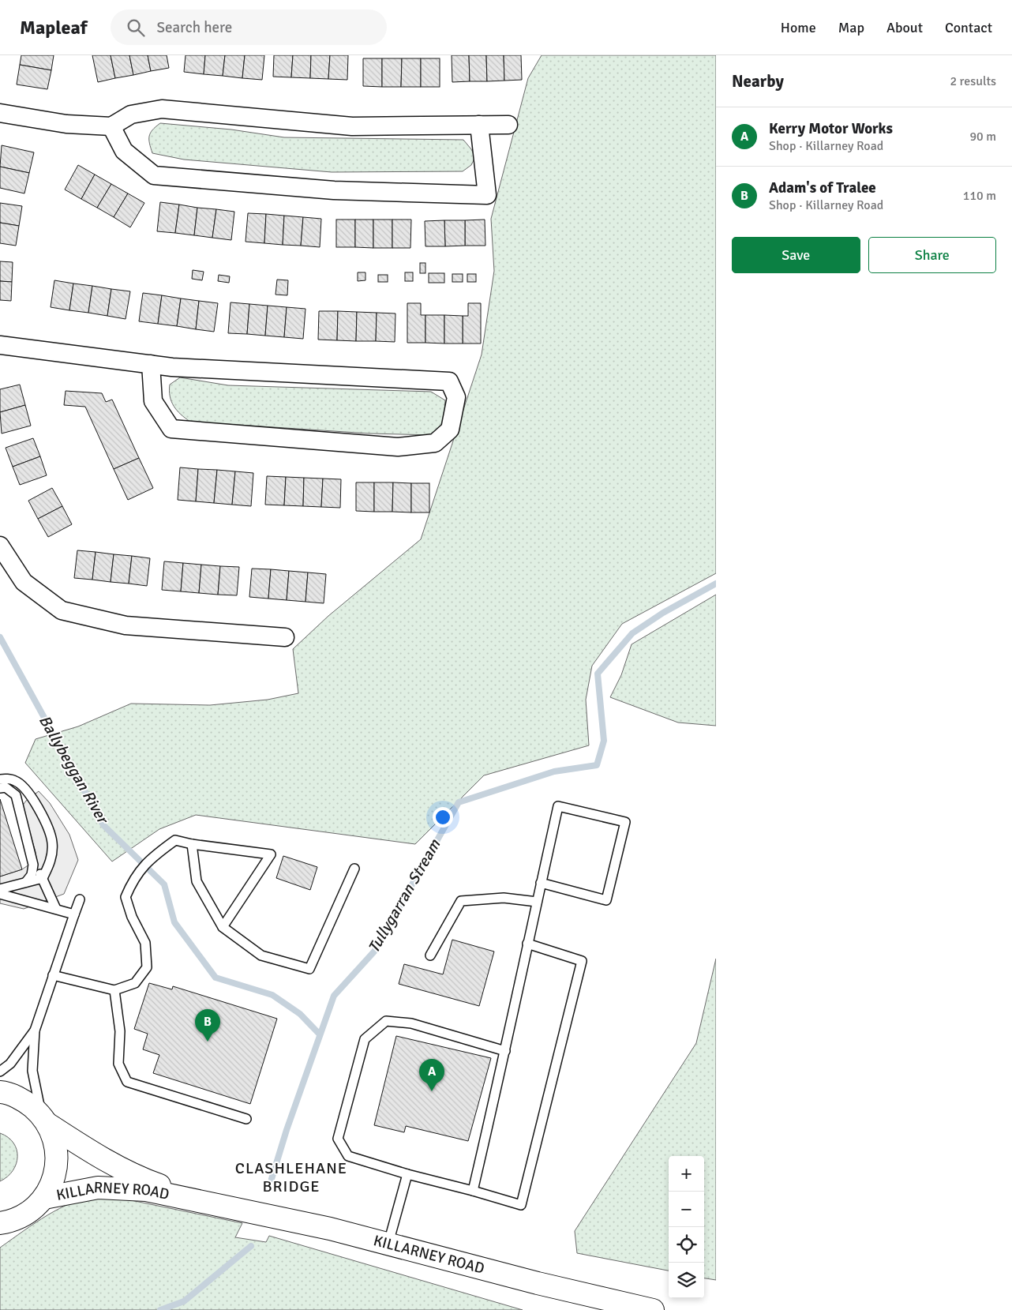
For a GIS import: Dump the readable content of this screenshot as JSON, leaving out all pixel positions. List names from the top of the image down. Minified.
{"streets":{"main road":["KILLARNEY ROAD"]},"districts":["CLASHLEHANE BRIDGE"],"water":["Ballybeggan River","Tullygarran Stream"],"page":{"header":"Mapleaf","search":"Search here","nav":["Home","Map","About","Contact"],"heading":["Nearby","2 results"],"list":[{"mark":"A","name":"Kerry Motor Works","note":"Shop · Killarney Road","value":"90 m"},{"mark":"B","name":"Adam's of Tralee","note":"Shop · Killarney Road","value":"110 m"}],"buttons":["Save","Share"],"pins":["B","A"],"map_buttons":["+","−"]}}
